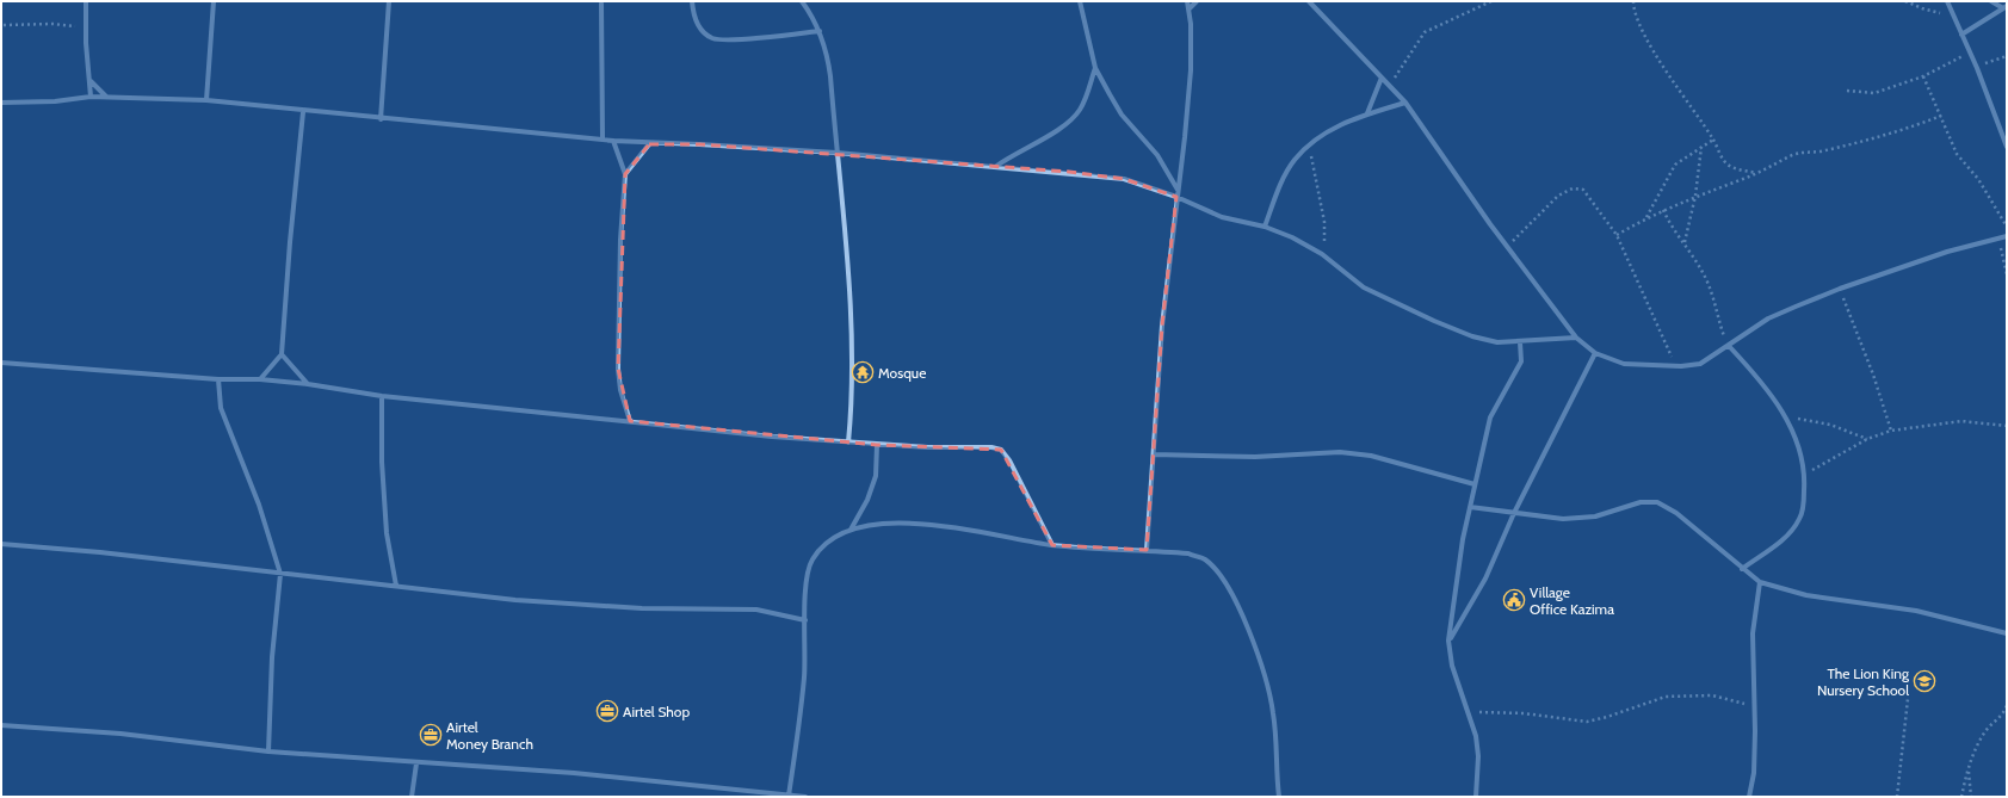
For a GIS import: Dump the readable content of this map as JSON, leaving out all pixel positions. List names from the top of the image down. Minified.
{"places":{"temple":["Mosque"],"public building":["Village Office Kazima"],"school or university":["The Lion King Nursery School"],"office":["Airtel Shop","Airtel Money Branch"]}}
